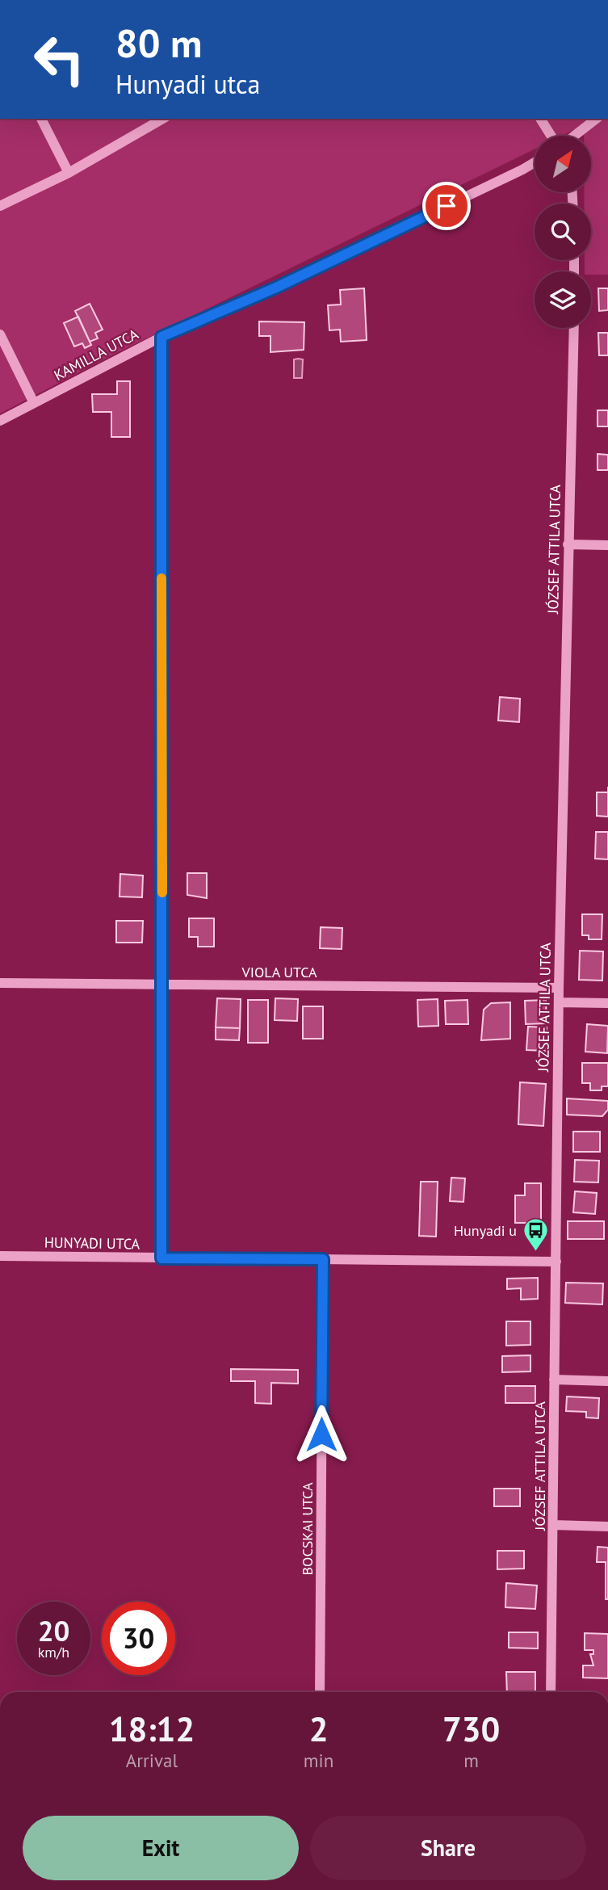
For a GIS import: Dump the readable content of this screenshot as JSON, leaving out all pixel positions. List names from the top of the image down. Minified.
{"streets":{"street":["KAMILLA UTCA","JÓZSEF ATTILA UTCA","VIOLA UTCA","HUNYADI UTCA","BOCSKAI UTCA"]},"crossings":[["JÓZSEF ATTILA UTCA","VIOLA UTCA"],["JÓZSEF ATTILA UTCA","HUNYADI UTCA"],["HUNYADI UTCA","BOCSKAI UTCA"]],"places":{"bus stop":["Hunyadi u"]},"north":"top right","page":{"turn":["80 m","Hunyadi utca"],"speed":"20 km/h","limit":"30","eta":["18:12","Arrival","2","min","730","m"],"buttons":["Exit","Share"]}}
